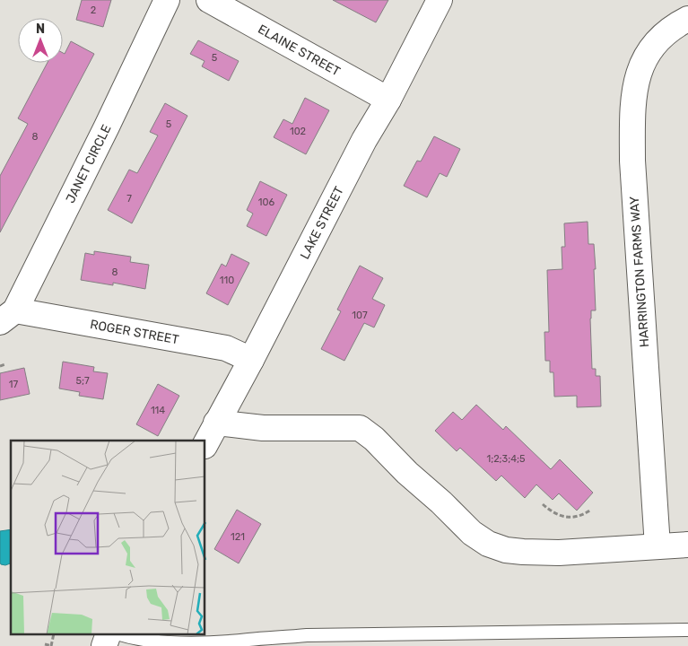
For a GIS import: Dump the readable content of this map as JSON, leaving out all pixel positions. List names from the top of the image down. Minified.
{"streets":{"street":["ELAINE STREET","JANET CIRCLE","LAKE STREET","HARRINGTON FARMS WAY","ROGER STREET"]},"crossings":[["ELAINE STREET","LAKE STREET"],["JANET CIRCLE","ROGER STREET"],["LAKE STREET","ROGER STREET"]],"house_numbers":["2","5","5","102","8","7","106","8","110","107","5;7","17","114","1;2;3;4;5","121"],"north":"top"}
